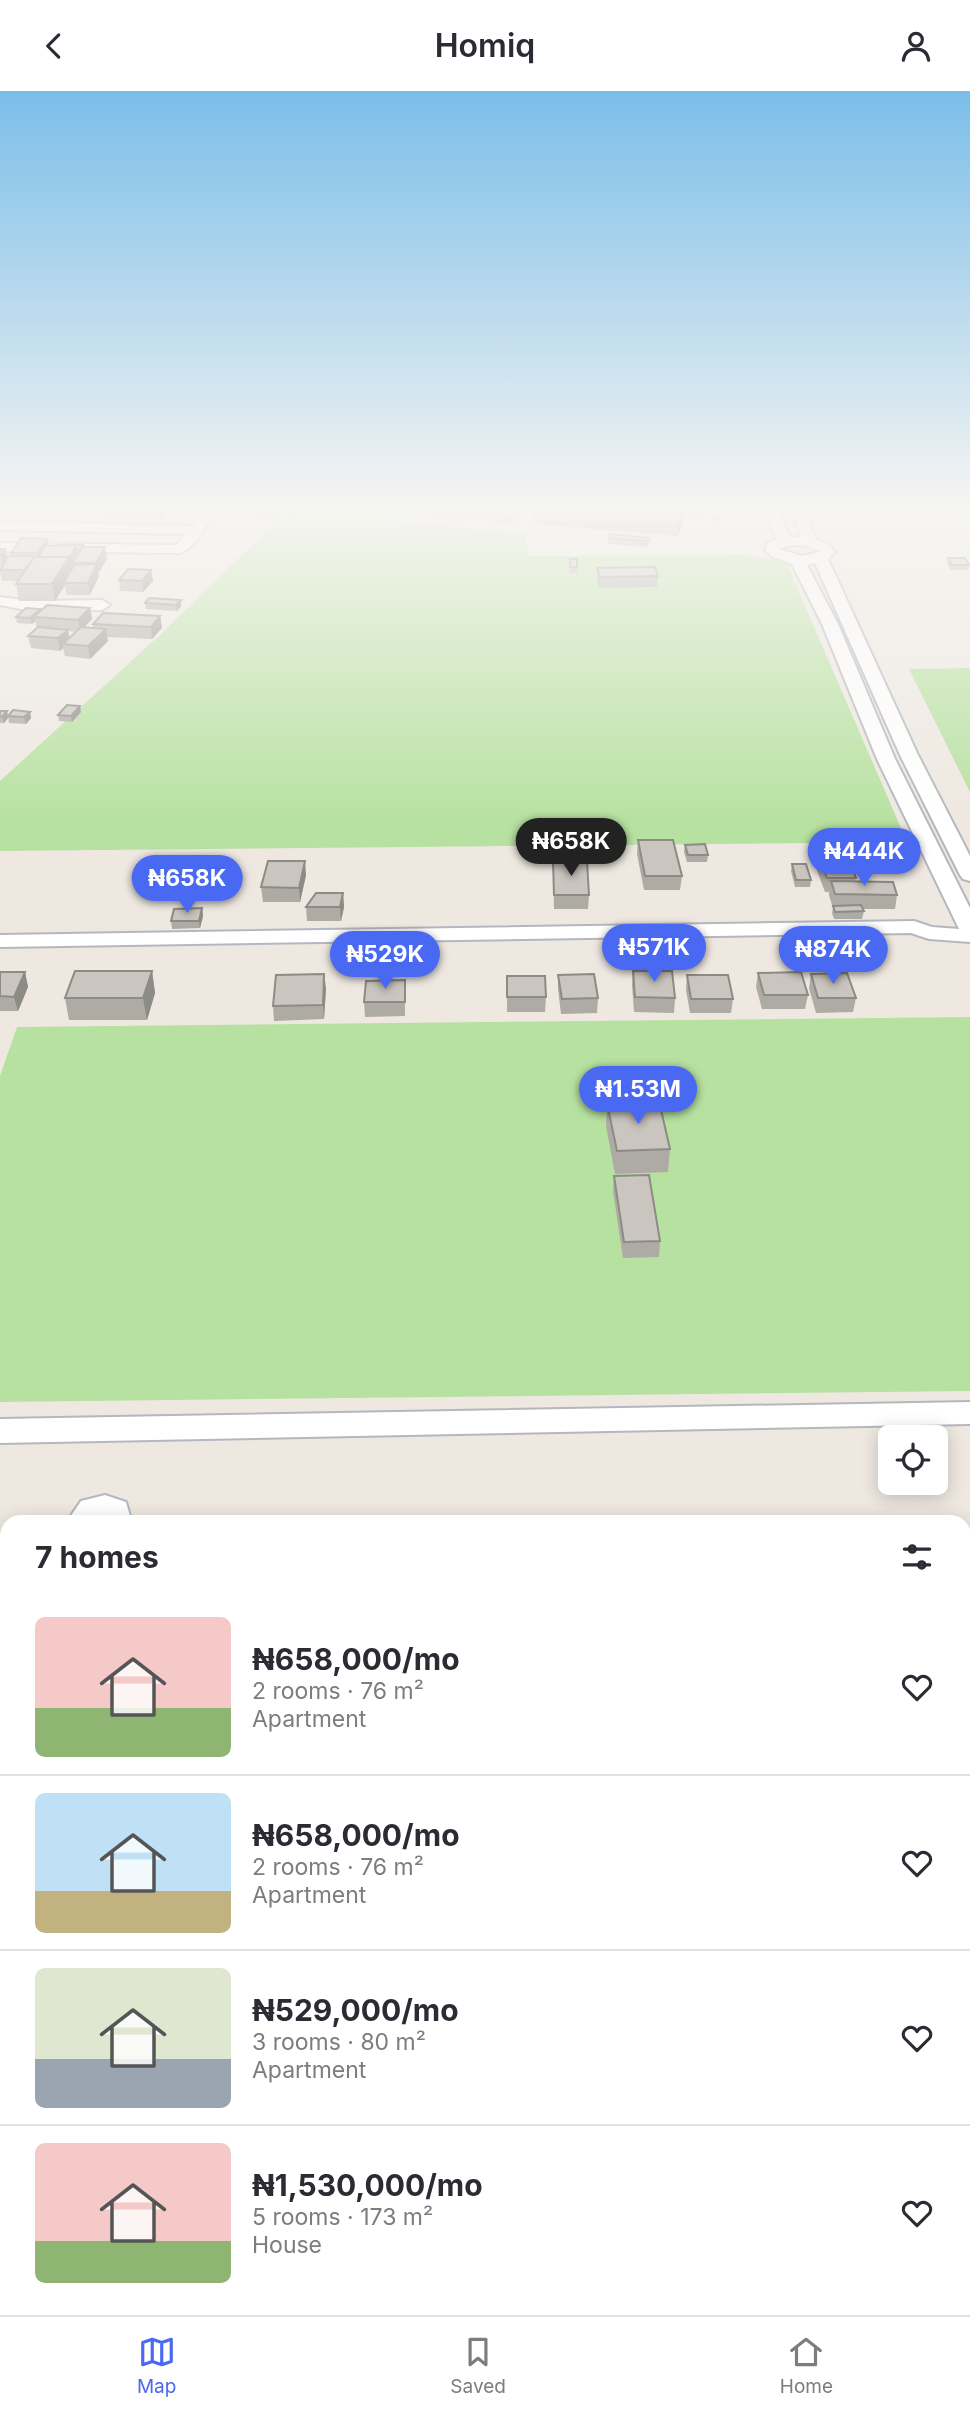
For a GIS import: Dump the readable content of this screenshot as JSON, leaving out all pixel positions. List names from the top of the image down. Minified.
{"page":{"header":"Homiq","price":["₦658K","₦444K","₦658K","₦571K","₦874K","₦529K","₦1.53M"],"heading":"7 homes","list":[{"name":"₦658,000/mo","note":"2 rooms · 76 m² · Apartment"},{"name":"₦658,000/mo","note":"2 rooms · 76 m² · Apartment"},{"name":"₦529,000/mo","note":"3 rooms · 80 m² · Apartment"},{"name":"₦1,530,000/mo","note":"5 rooms · 173 m² · House"}],"tabs":["Map","Saved","Home"]}}
